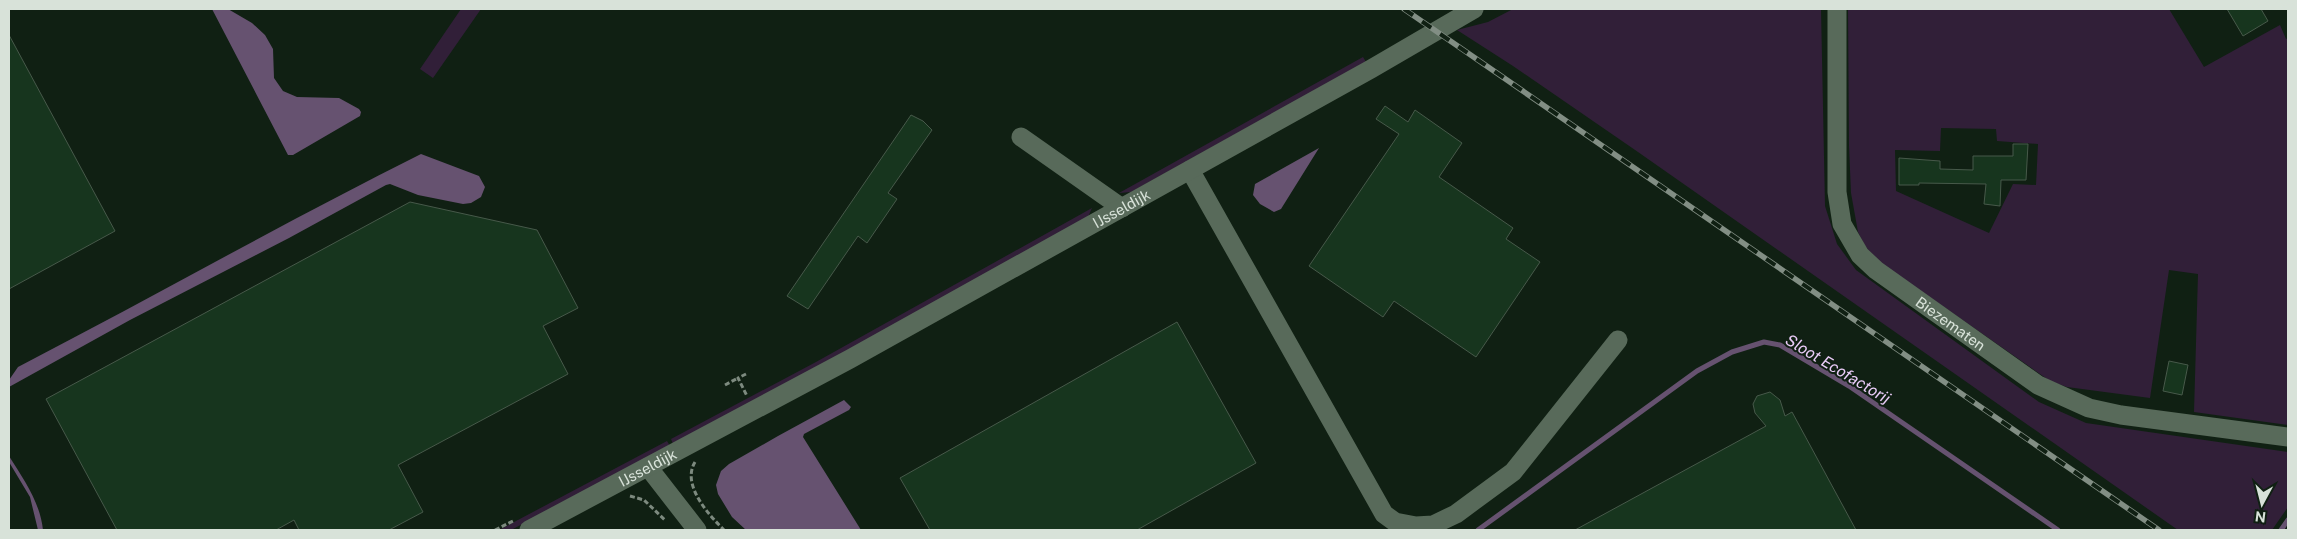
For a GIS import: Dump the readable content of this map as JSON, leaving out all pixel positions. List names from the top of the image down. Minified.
{"streets":{"street":["IJsseldijk","Biezematen"]},"water":["Sloot Ecofactorij"],"north":"bottom"}
